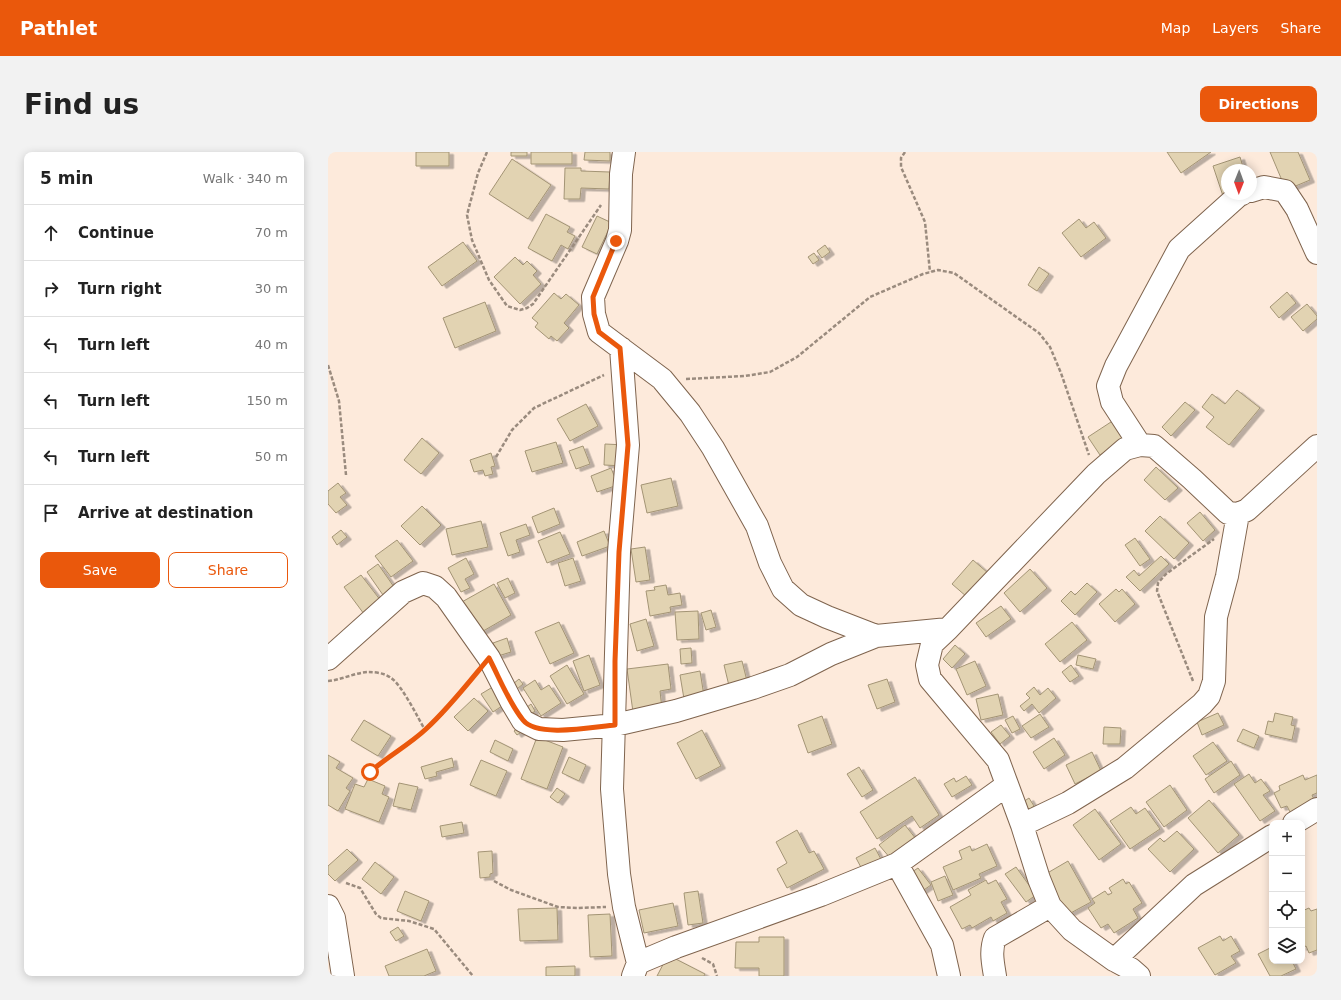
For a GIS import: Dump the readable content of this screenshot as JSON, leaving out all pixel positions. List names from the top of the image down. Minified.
{"north":"bottom","page":{"header":"Pathlet","nav":["Map","Layers","Share"],"buttons":["Directions",["Save","Share"]],"title":"Find us","heading":["5 min","Walk · 340 m"],"list":[["Continue","70 m"],["Turn right","30 m"],["Turn left","40 m"],["Turn left","150 m"],["Turn left","50 m"],"Arrive at destination"],"map_buttons":["+","−"]}}
